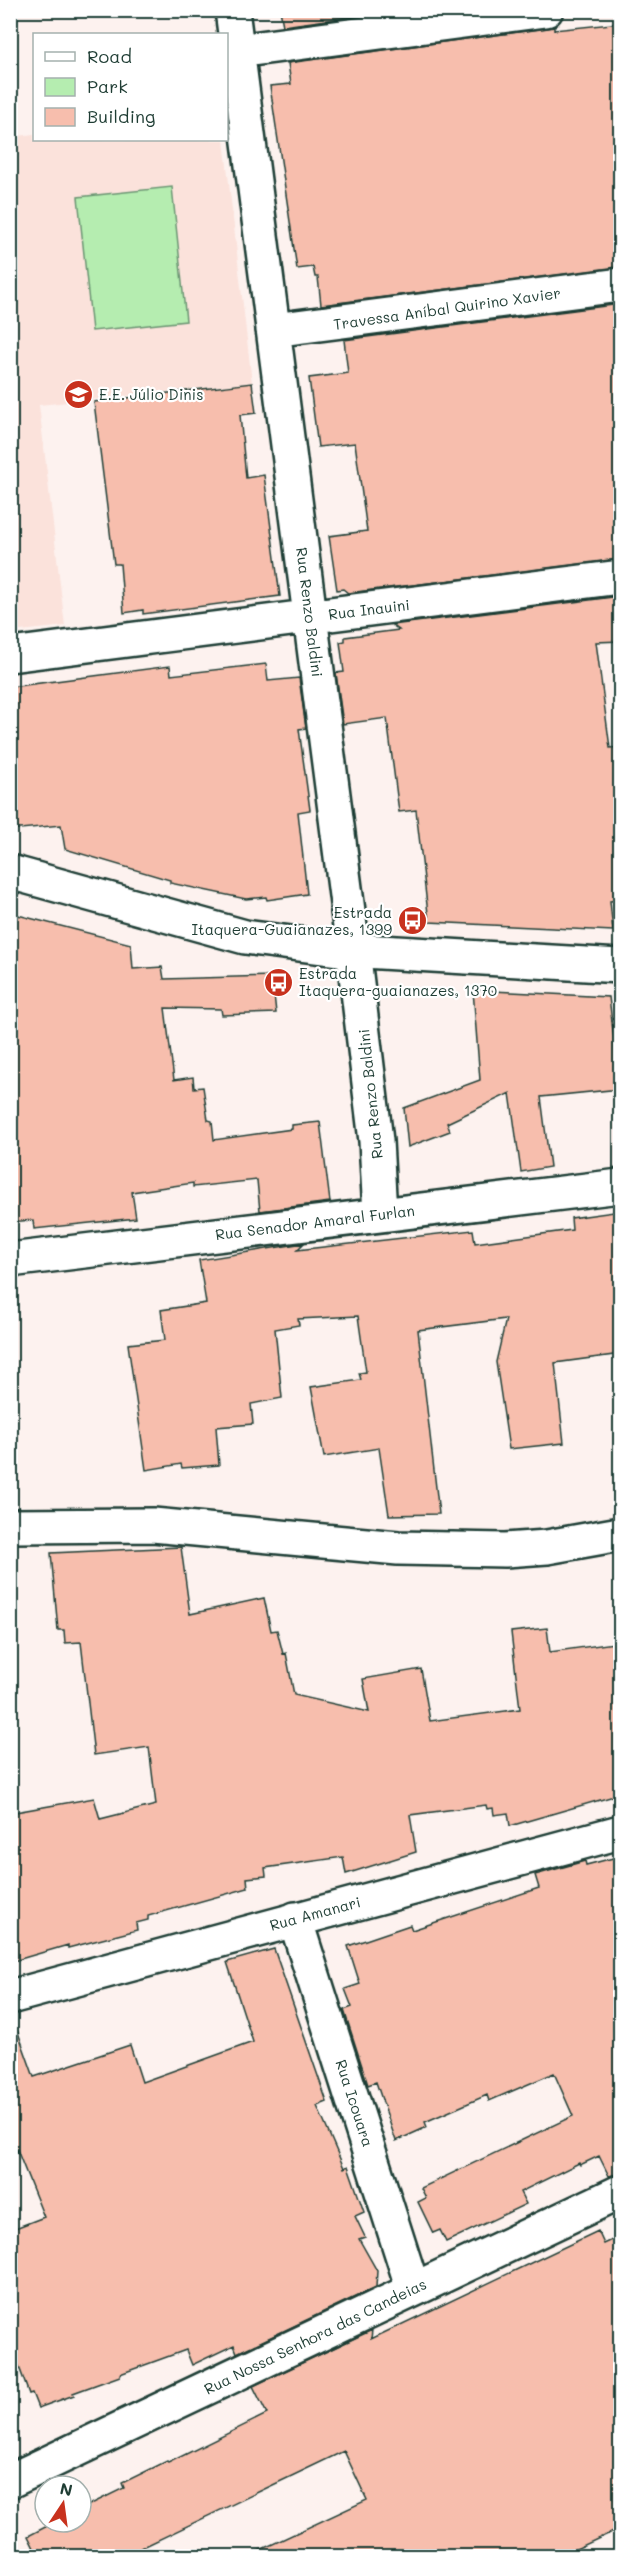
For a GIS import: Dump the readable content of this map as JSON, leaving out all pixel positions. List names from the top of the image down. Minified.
{"streets":{"street":["Travessa Aníbal Quirino Xavier","Rua Inauini","Rua Renzo Baldini","Rua Senador Amaral Furlan","Rua Amanari","Rua Icouara","Rua Nossa Senhora das Candeias"]},"crossings":[["Travessa Aníbal Quirino Xavier","Rua Renzo Baldini"],["Rua Inauini","Rua Renzo Baldini"],["Rua Renzo Baldini","Rua Senador Amaral Furlan"],["Rua Amanari","Rua Icouara"],["Rua Icouara","Rua Nossa Senhora das Candeias"]],"places":{"school or university":["E.E. Júlio Dinis"],"bus stop":["Estrada Itaquera-Guaianazes, 1399","Estrada Itaquera-guaianazes, 1370"]},"legend":["Road","Park","Building"],"north":"top"}
